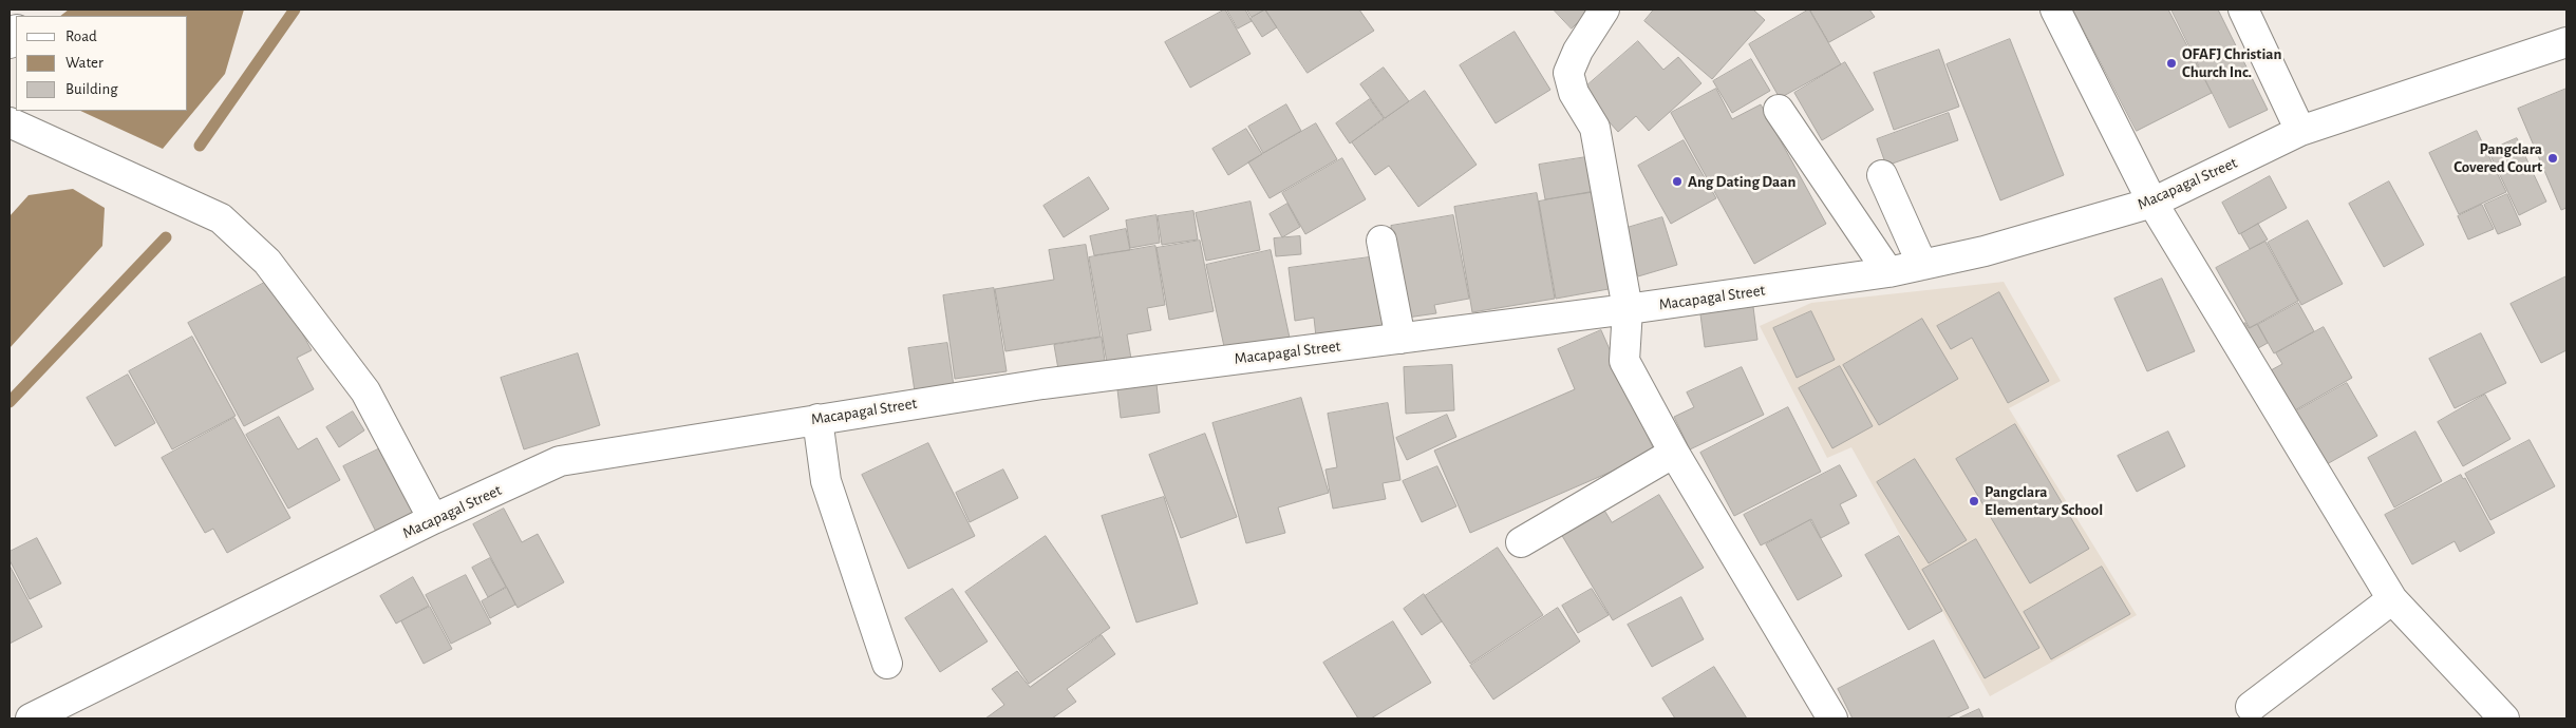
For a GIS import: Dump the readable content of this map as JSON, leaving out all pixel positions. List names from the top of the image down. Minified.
{"streets":{"street":["Macapagal Street"]},"places":["OFAFJ Christian Church Inc.","Pangclara Covered Court","Ang Dating Daan","Pangclara Elementary School"],"legend":["Road","Water","Building"]}
